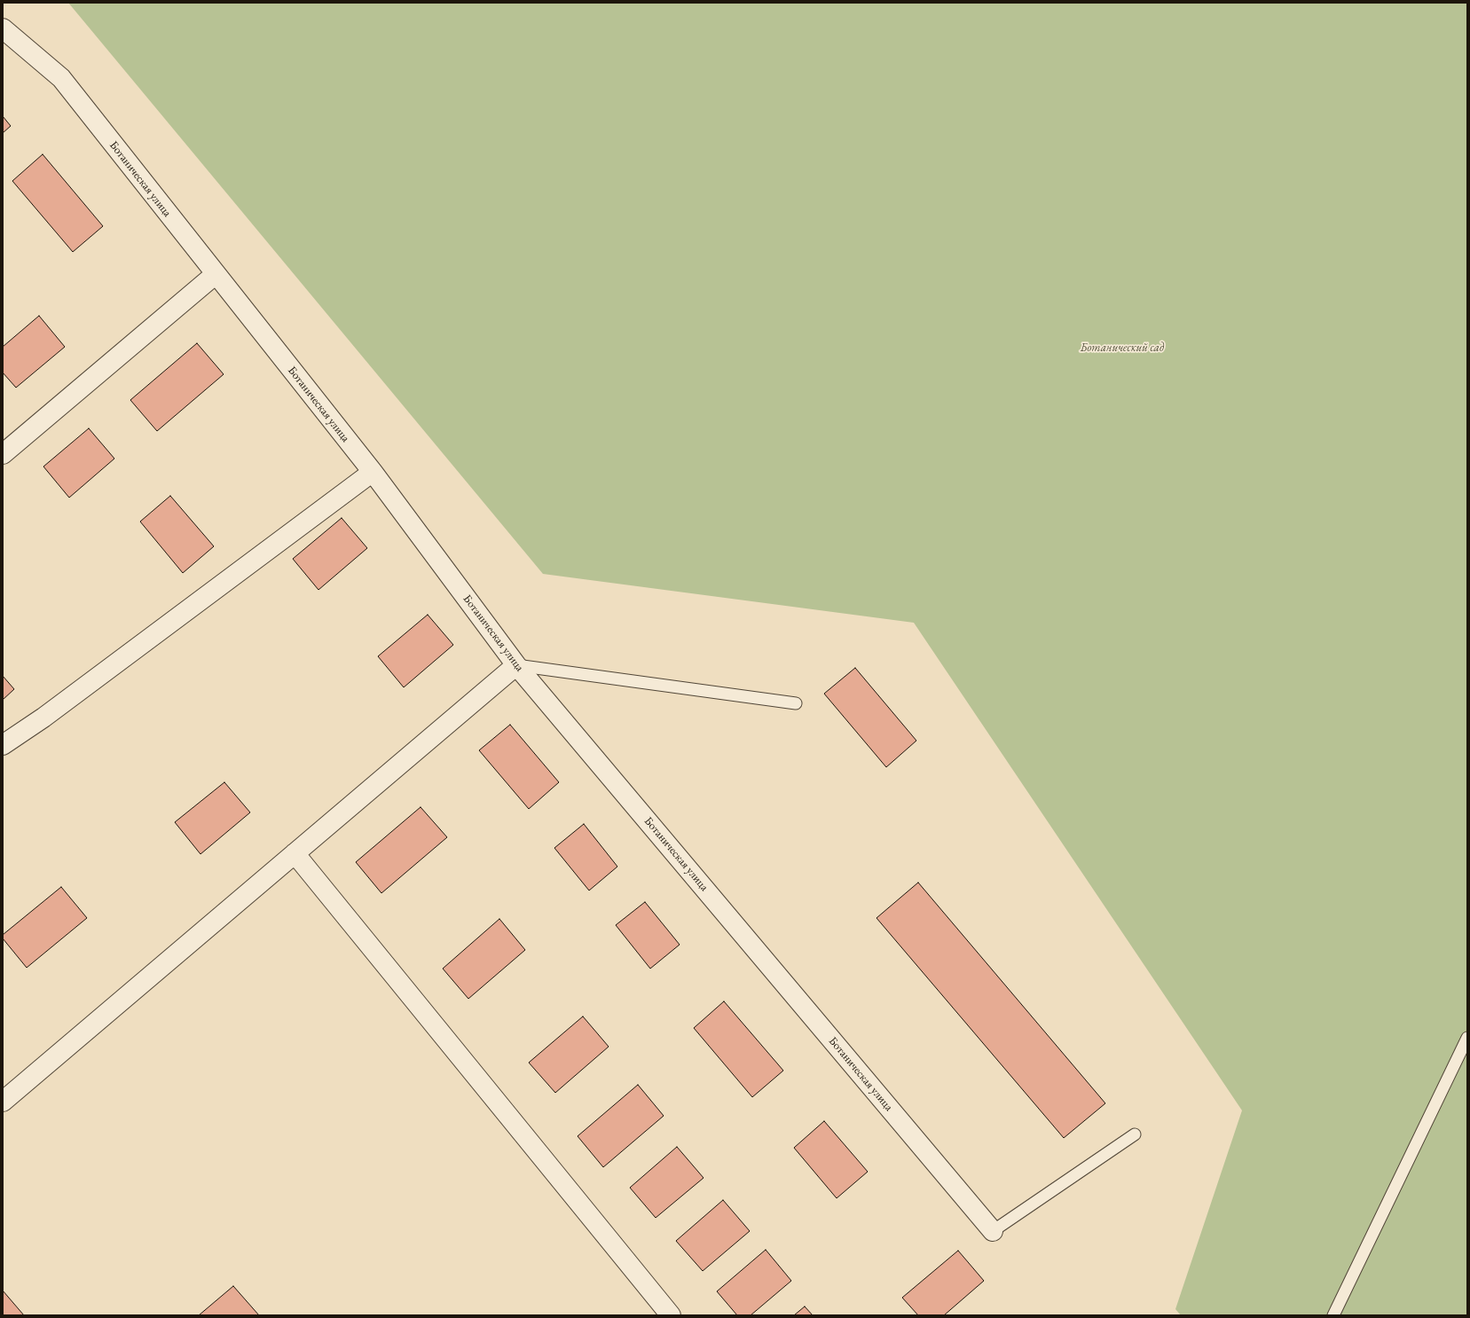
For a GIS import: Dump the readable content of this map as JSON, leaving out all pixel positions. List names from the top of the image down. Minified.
{"streets":{"street":["Ботаническая улица"]},"parks":["Ботанический сад"]}
